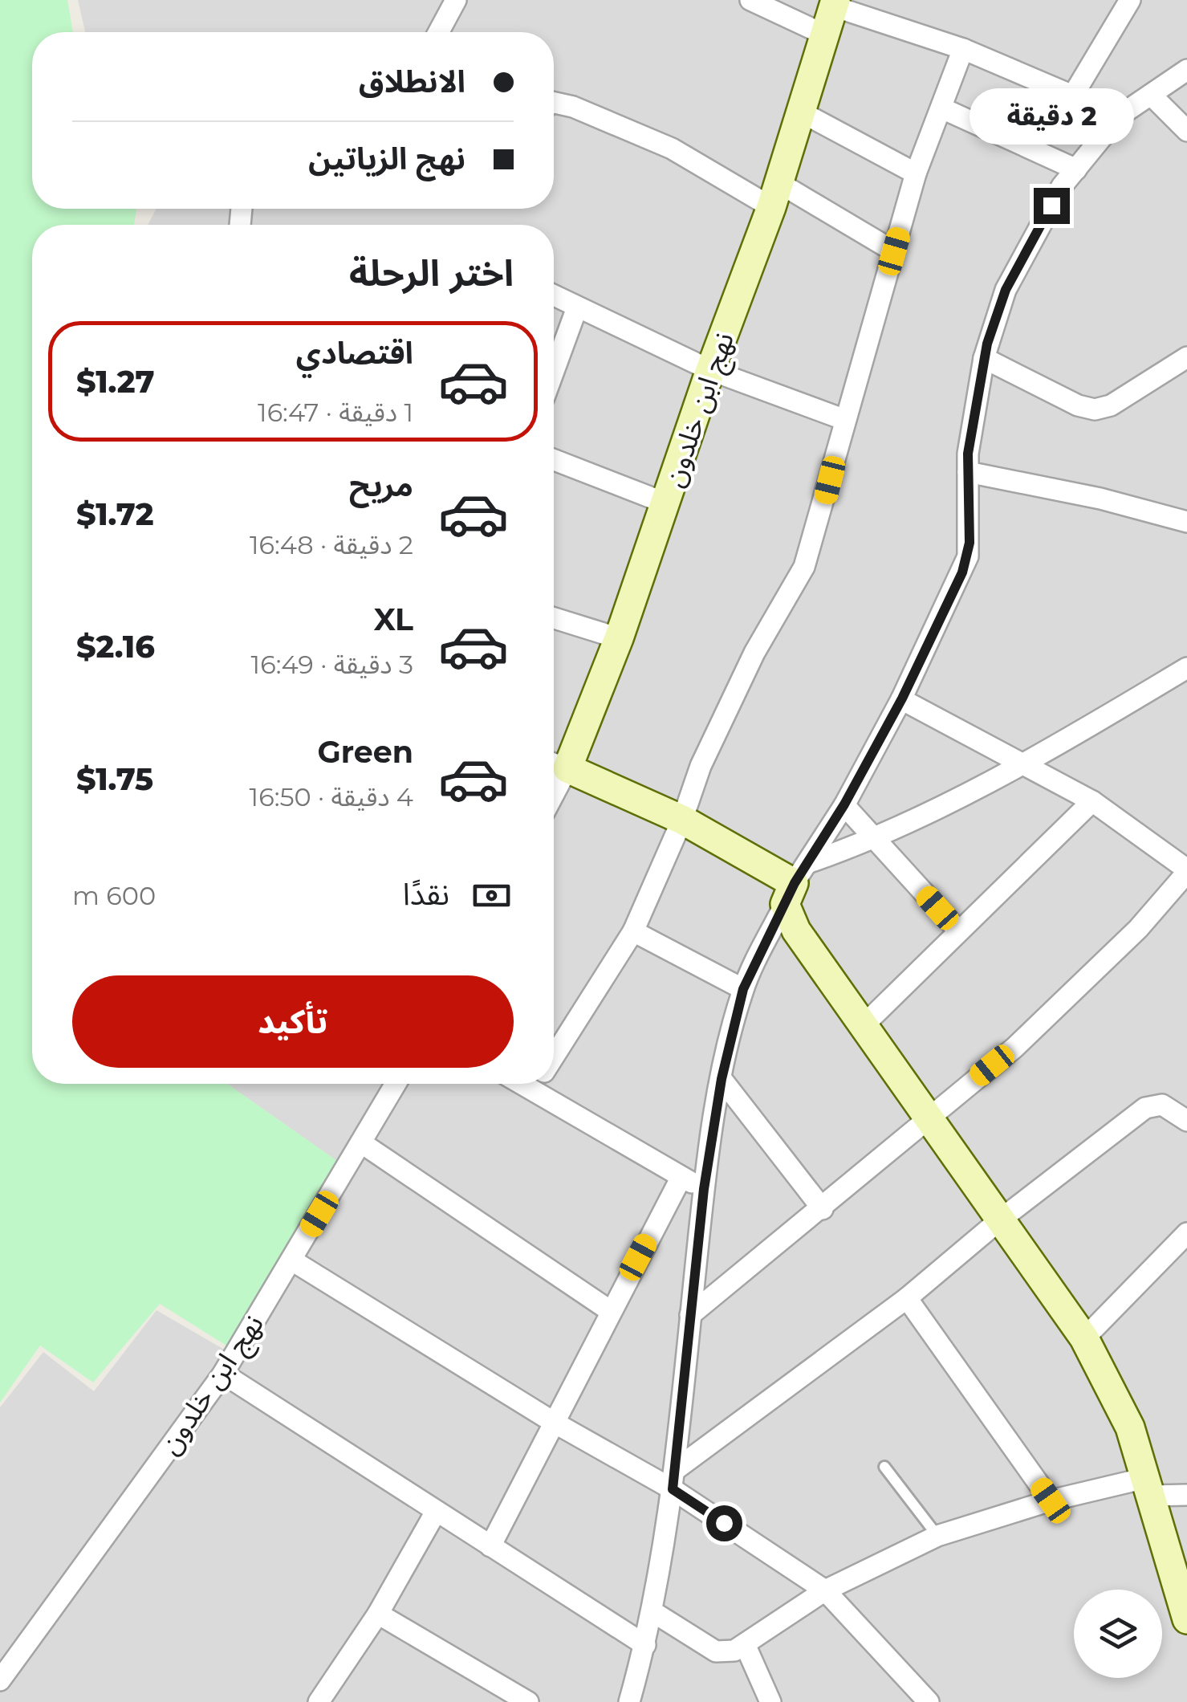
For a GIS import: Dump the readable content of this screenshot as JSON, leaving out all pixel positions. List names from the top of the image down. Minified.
{"streets":{"street":["نهج ابن خلدون"]},"page":{"banner":["الانطلاق","نهج الزياتين"],"bubble":"2 دقيقة","heading":"اختر الرحلة","list":[{"name":"اقتصادي","note":"1 دقيقة · 16:47","value":"$1.27"},{"name":"مريح","note":"2 دقيقة · 16:48","value":"$1.72"},{"name":"XL","note":"3 دقيقة · 16:49","value":"$2.16"},{"name":"Green","note":"4 دقيقة · 16:50","value":"$1.75"}],"pay":["نقدًا","600 m"],"buttons":"تأكيد"}}
